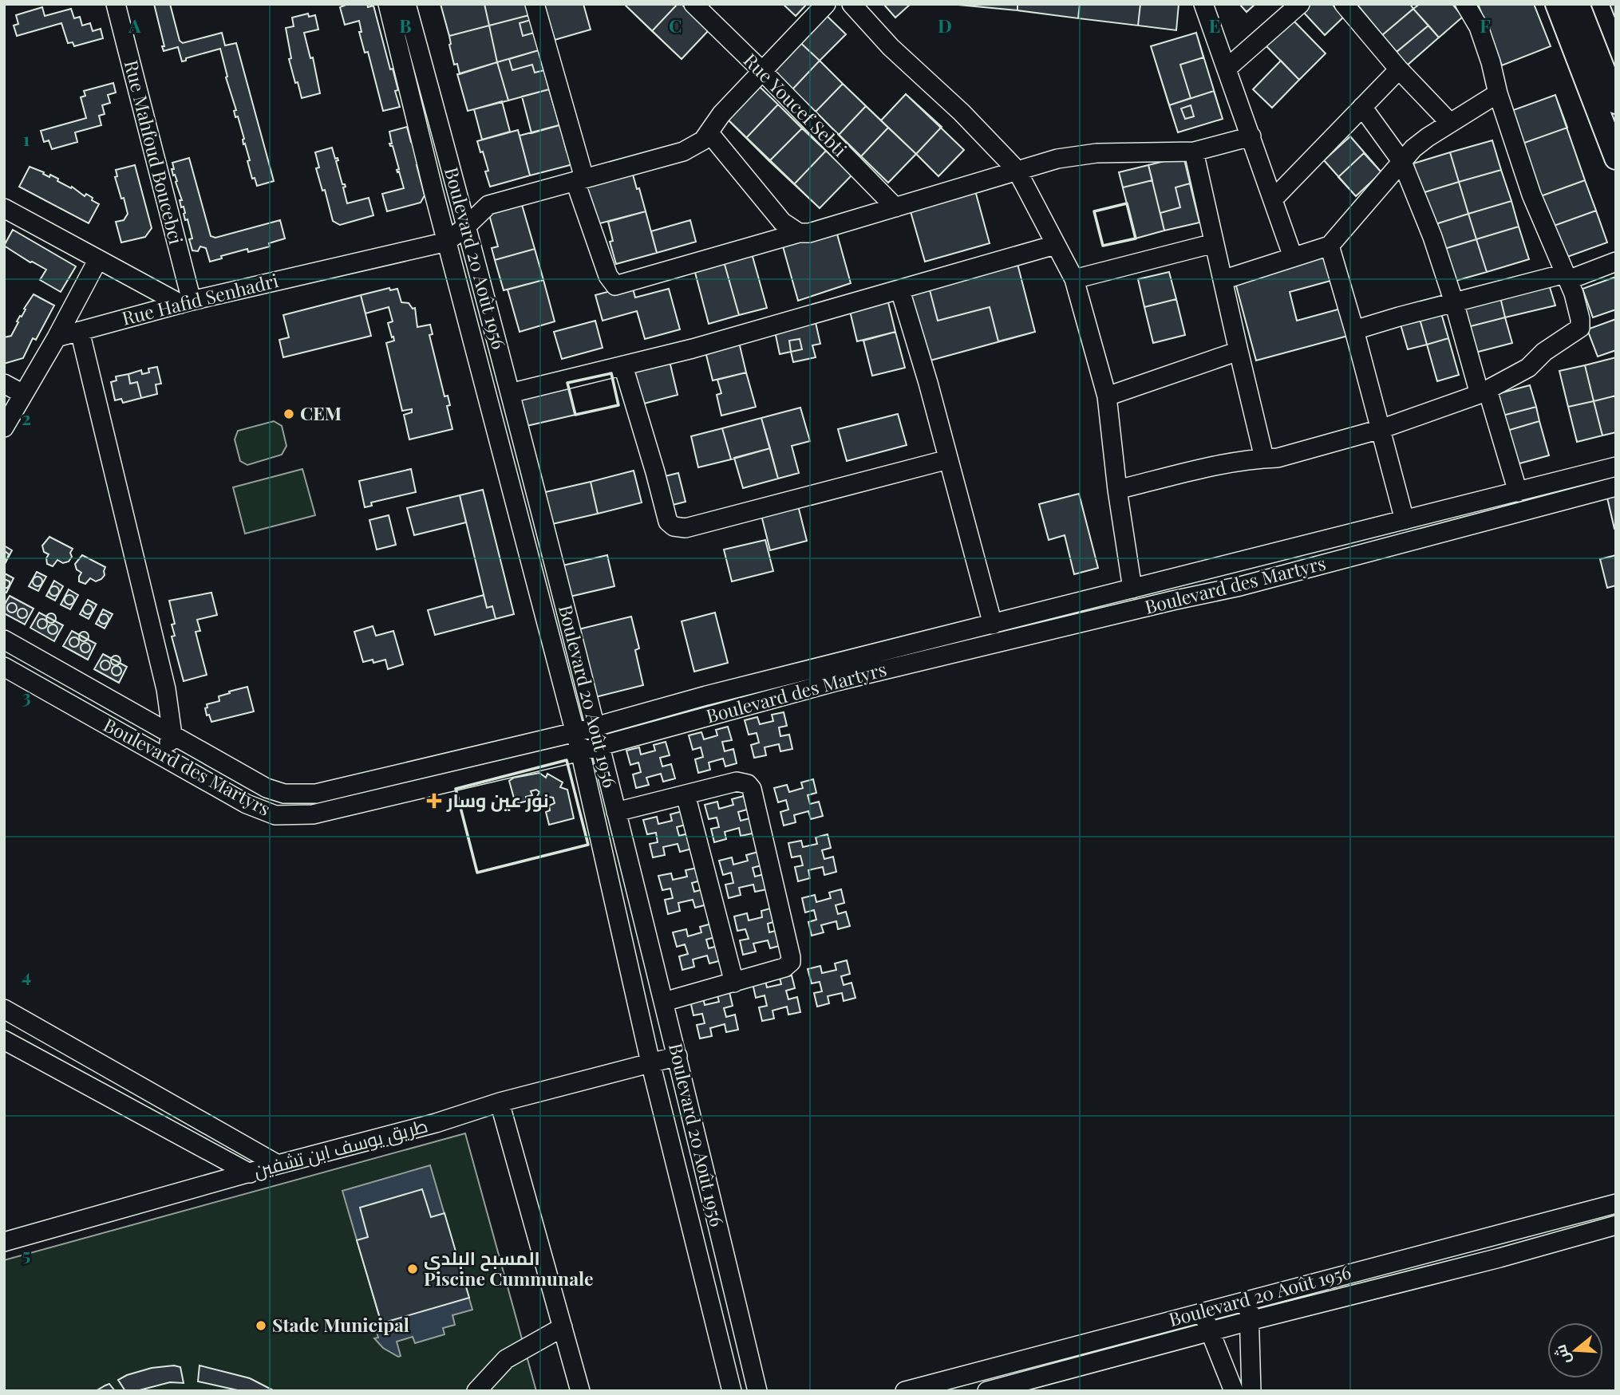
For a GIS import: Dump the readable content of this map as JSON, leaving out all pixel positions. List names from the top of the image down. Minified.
{"streets":{"street":["Rue Youcef Sebti","Rue Mahfoud Boucebci","Boulevard 20 Août 1956","Rue Hafid Senhadri","Boulevard des Martyrs","طريق يوسف ابن تشفين"]},"crossings":[["Rue Mahfoud Boucebci","Rue Hafid Senhadri"],["Boulevard 20 Août 1956","Rue Hafid Senhadri"],["Boulevard 20 Août 1956","Boulevard des Martyrs"],["Boulevard 20 Août 1956","طريق يوسف ابن تشفين"]],"places":{"other":["CEM","المسبح البلدي Piscine Cummunale","Stade Municipal"],"health":["نور عين وسار"]},"north":"left","grid":{"columns":["A","B","C","D","E","F"],"rows":["1","2","3","4","5"]}}
